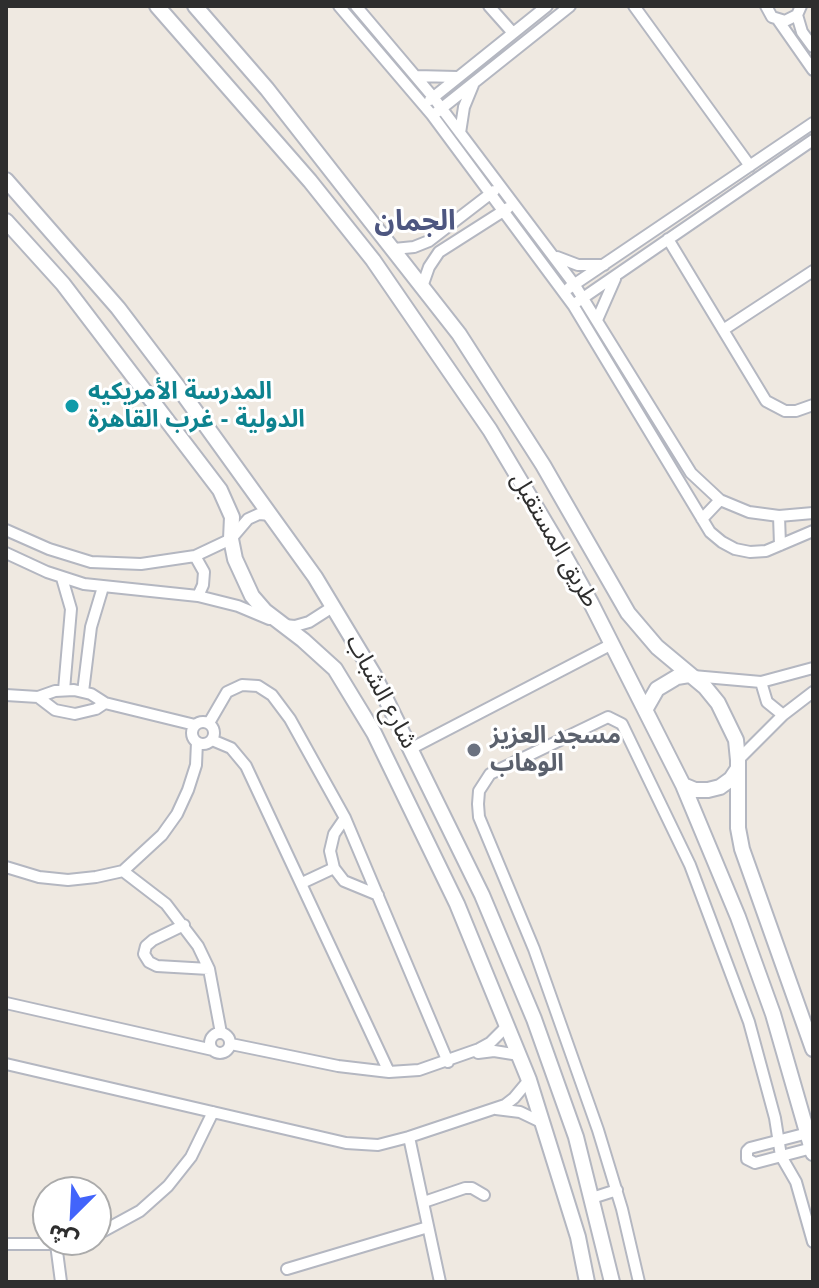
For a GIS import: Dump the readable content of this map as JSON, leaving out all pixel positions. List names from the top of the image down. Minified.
{"streets":{"main road":["طريق المستقبل","شارع الشباب"]},"districts":["الجمان"],"places":["المدرسة الأمريكيه الدولية - غرب القاهرة","مسجد العزيز الوهاب"],"north":"bottom left"}
